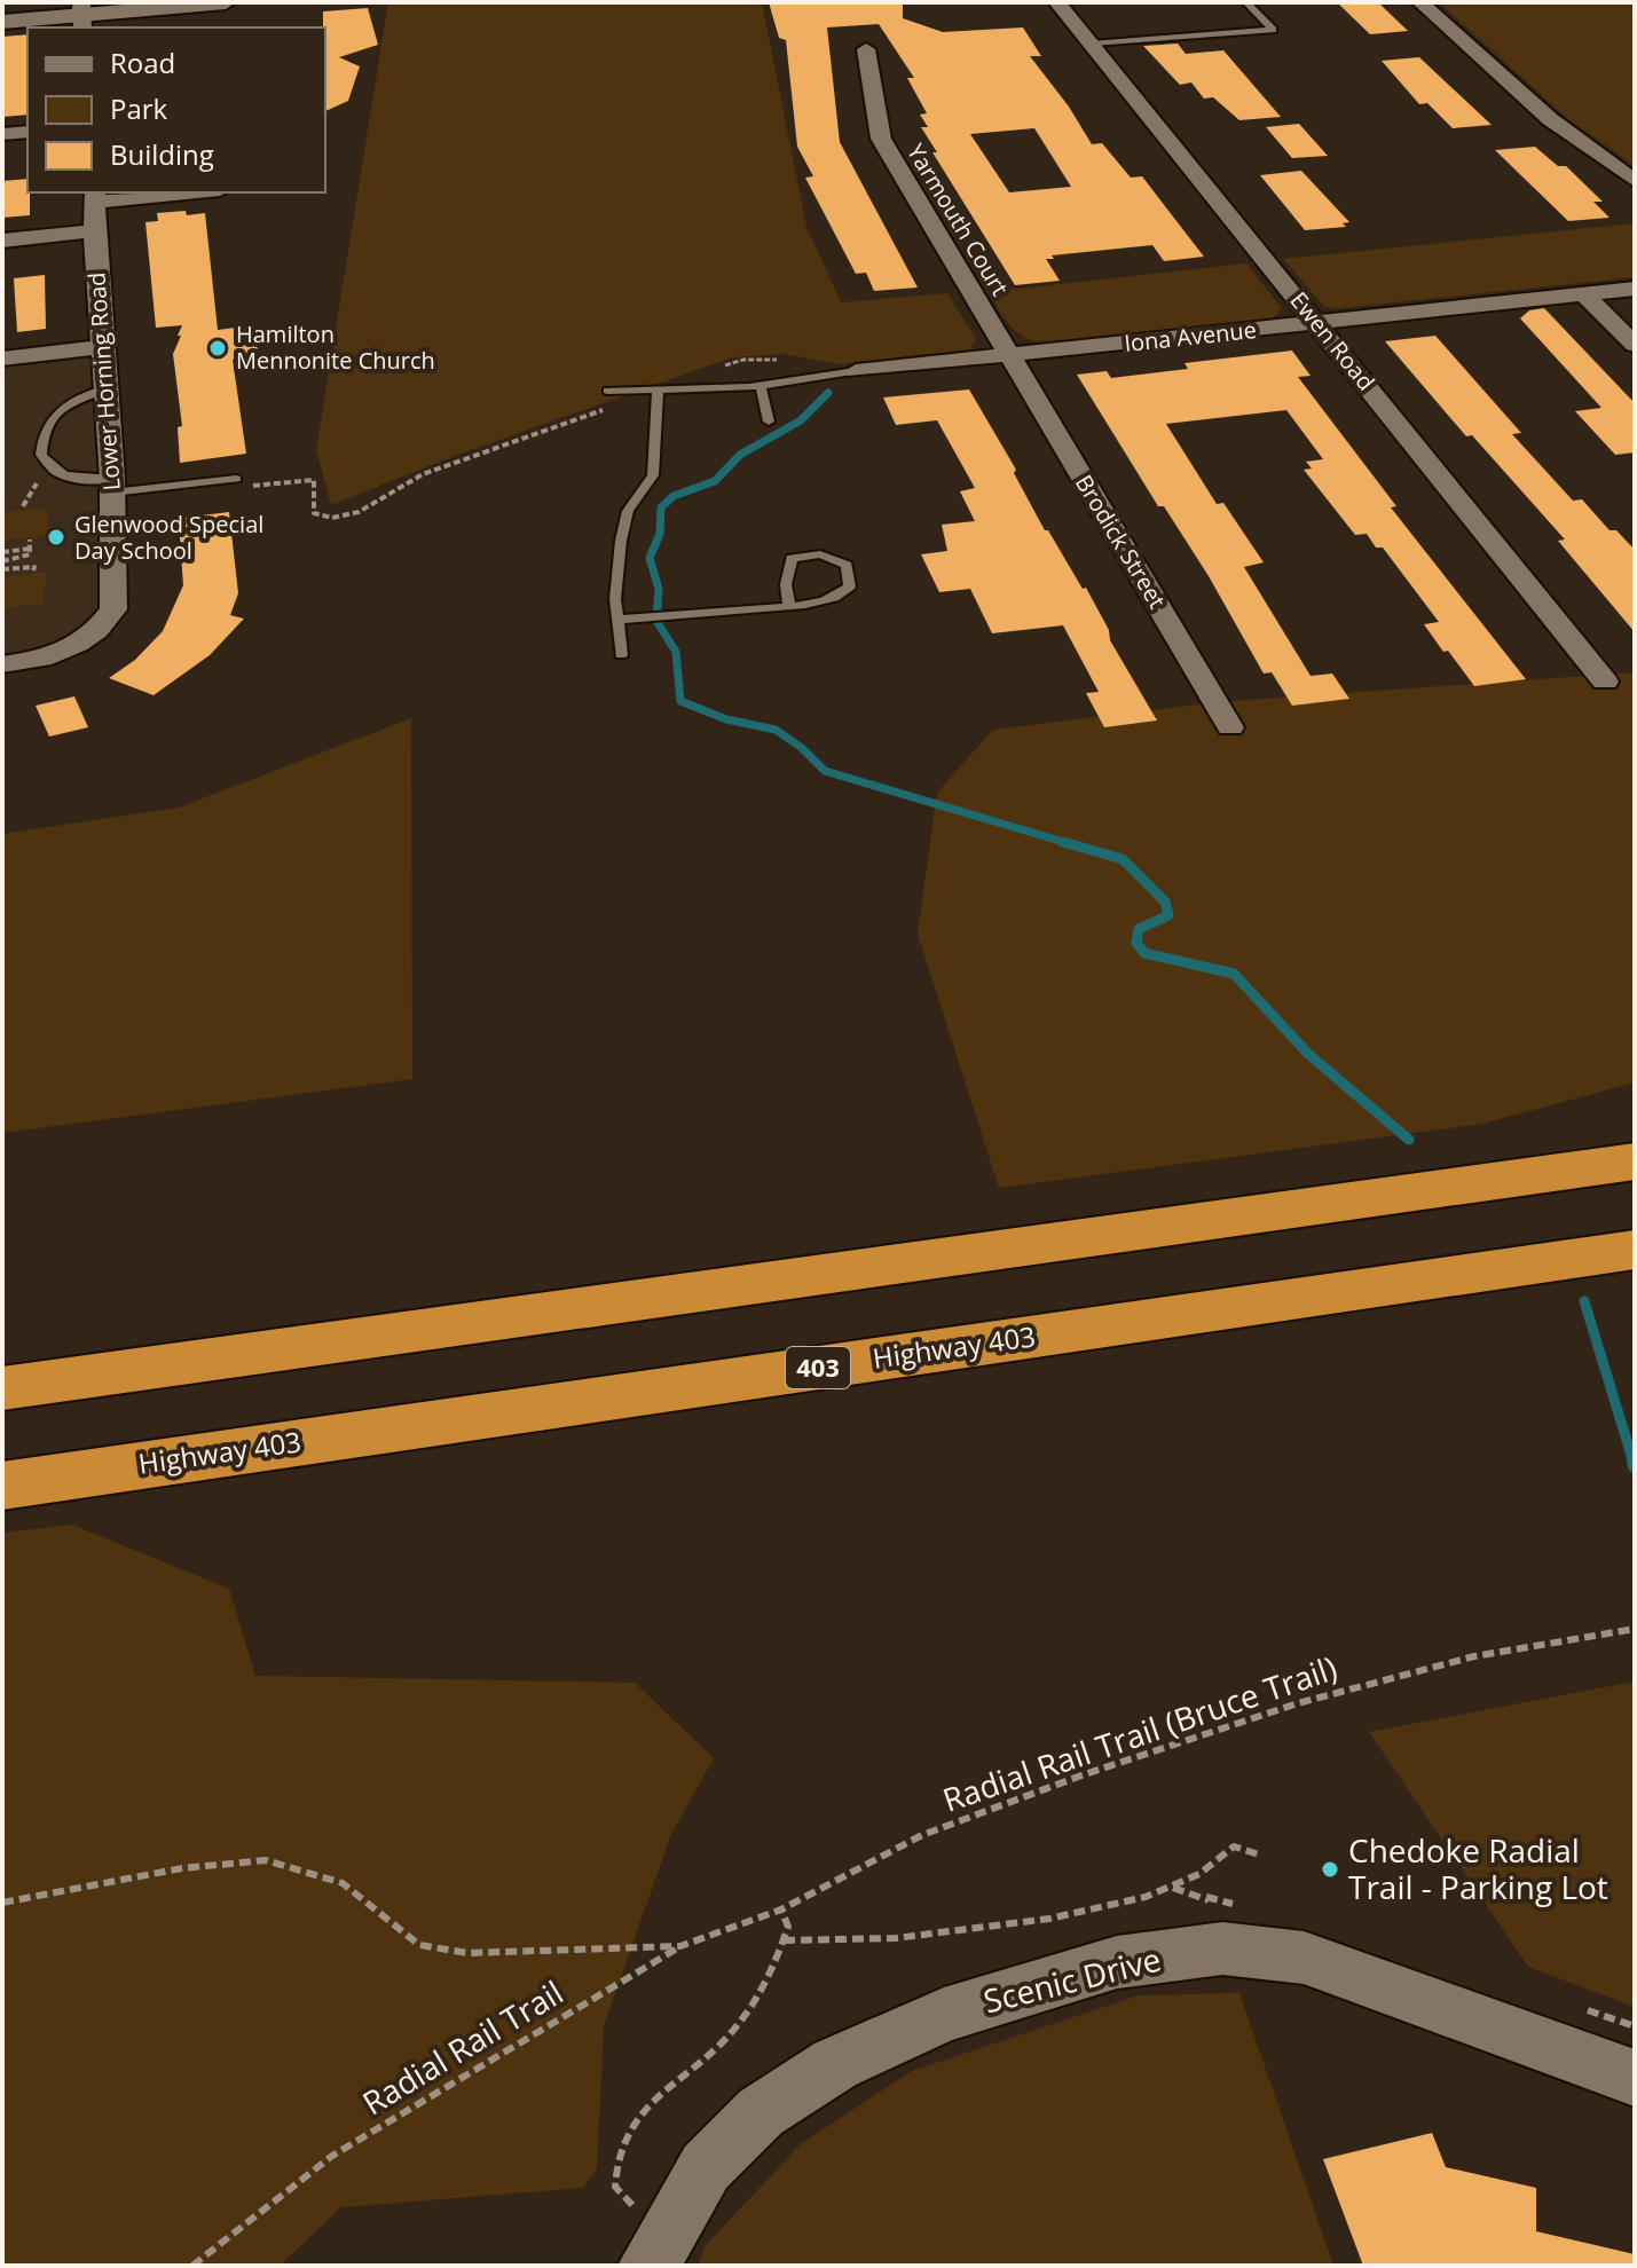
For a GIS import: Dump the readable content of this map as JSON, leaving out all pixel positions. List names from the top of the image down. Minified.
{"streets":{"highway":["Highway 403","403"],"street":["Yarmouth Court","Iona Avenue","Ewen Road","Lower Horning Road","Brodick Street","Scenic Drive"],"path":["Radial Rail Trail (Bruce Trail)","Radial Rail Trail"]},"crossings":[["Yarmouth Court","Iona Avenue"],["Yarmouth Court","Brodick Street"],["Iona Avenue","Ewen Road"],["Iona Avenue","Brodick Street"],["Radial Rail Trail (Bruce Trail)","Radial Rail Trail"]],"places":["Hamilton Mennonite Church","Glenwood Special Day School","Chedoke Radial Trail - Parking Lot"],"legend":["Road","Park","Building"]}
